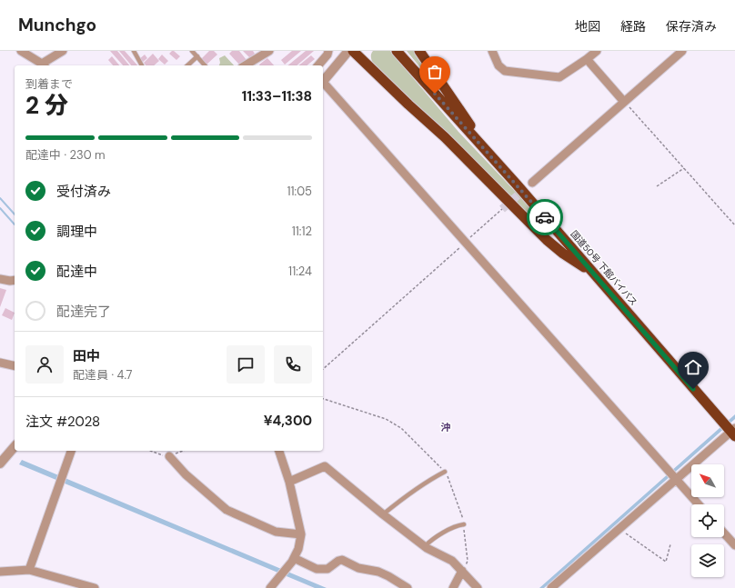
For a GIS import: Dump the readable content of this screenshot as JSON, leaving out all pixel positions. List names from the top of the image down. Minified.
{"streets":{"highway":["国道50号 下館バイパス"]},"districts":["沖"],"north":"top left","page":{"header":"Munchgo","nav":["地図","経路","保存済み"],"heading":["2 分","到着まで","11:33–11:38"],"panel":["田中","配達員 · 4.7","注文 #2028","¥4,300"],"bar":"配達中 · 230 m","list":[["受付済み","11:05"],["調理中","11:12"],["配達中","11:24"],"配達完了"]}}
